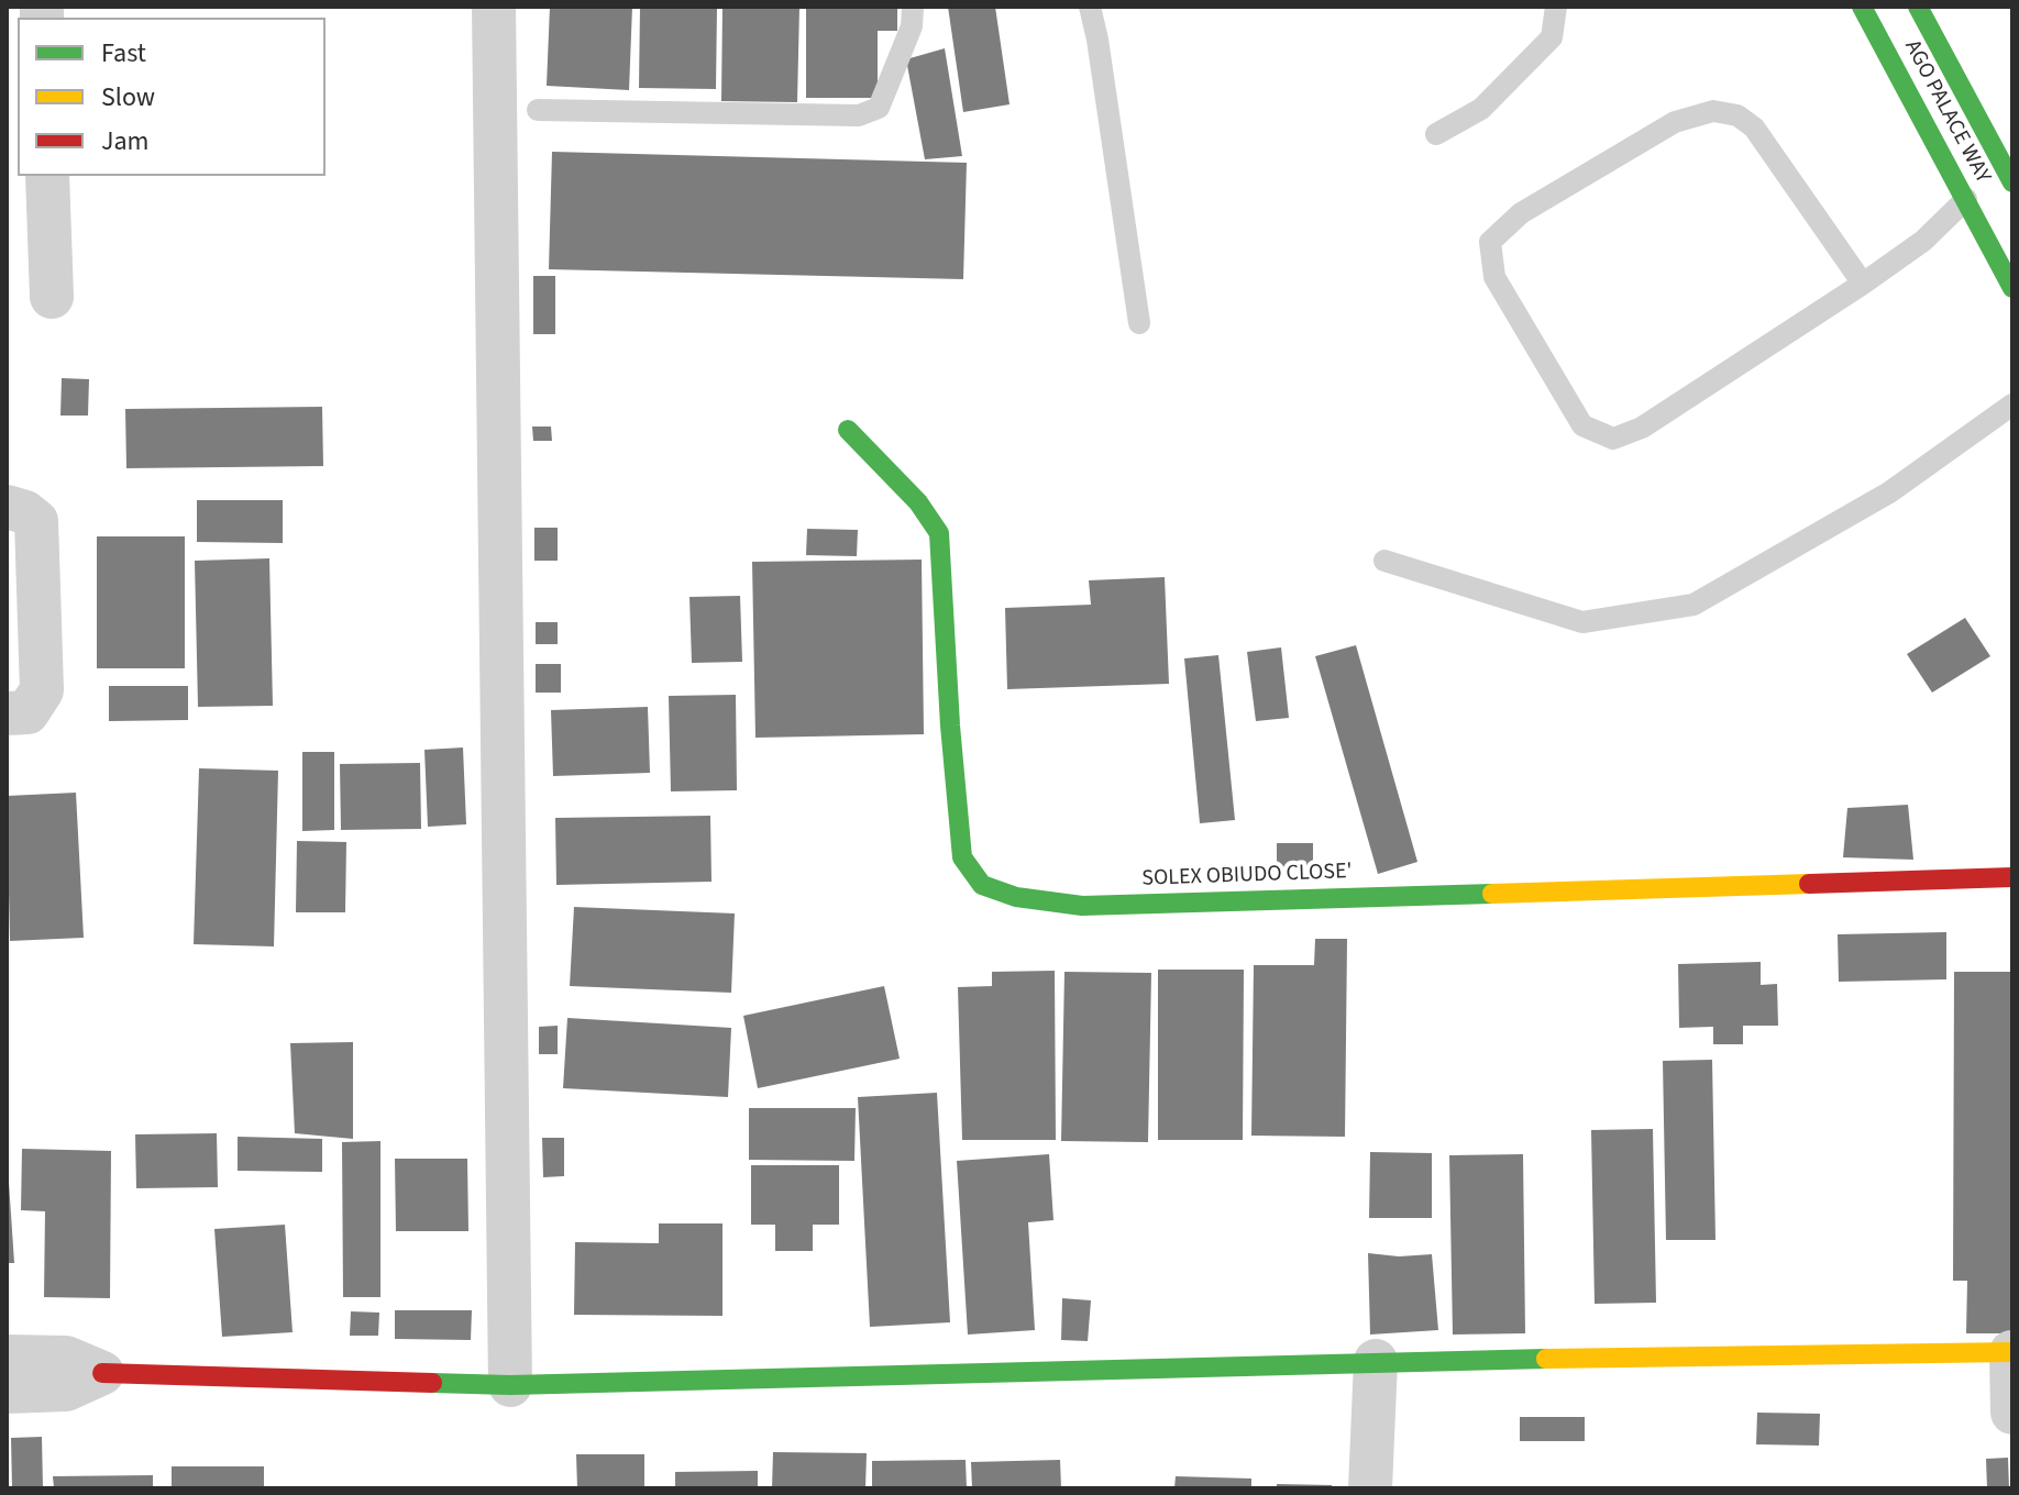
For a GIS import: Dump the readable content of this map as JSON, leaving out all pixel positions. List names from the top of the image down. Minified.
{"streets":{"street":["AGO PALACE WAY","SOLEX OBIUDO CLOSE'"]},"legend":["Fast","Slow","Jam"]}
